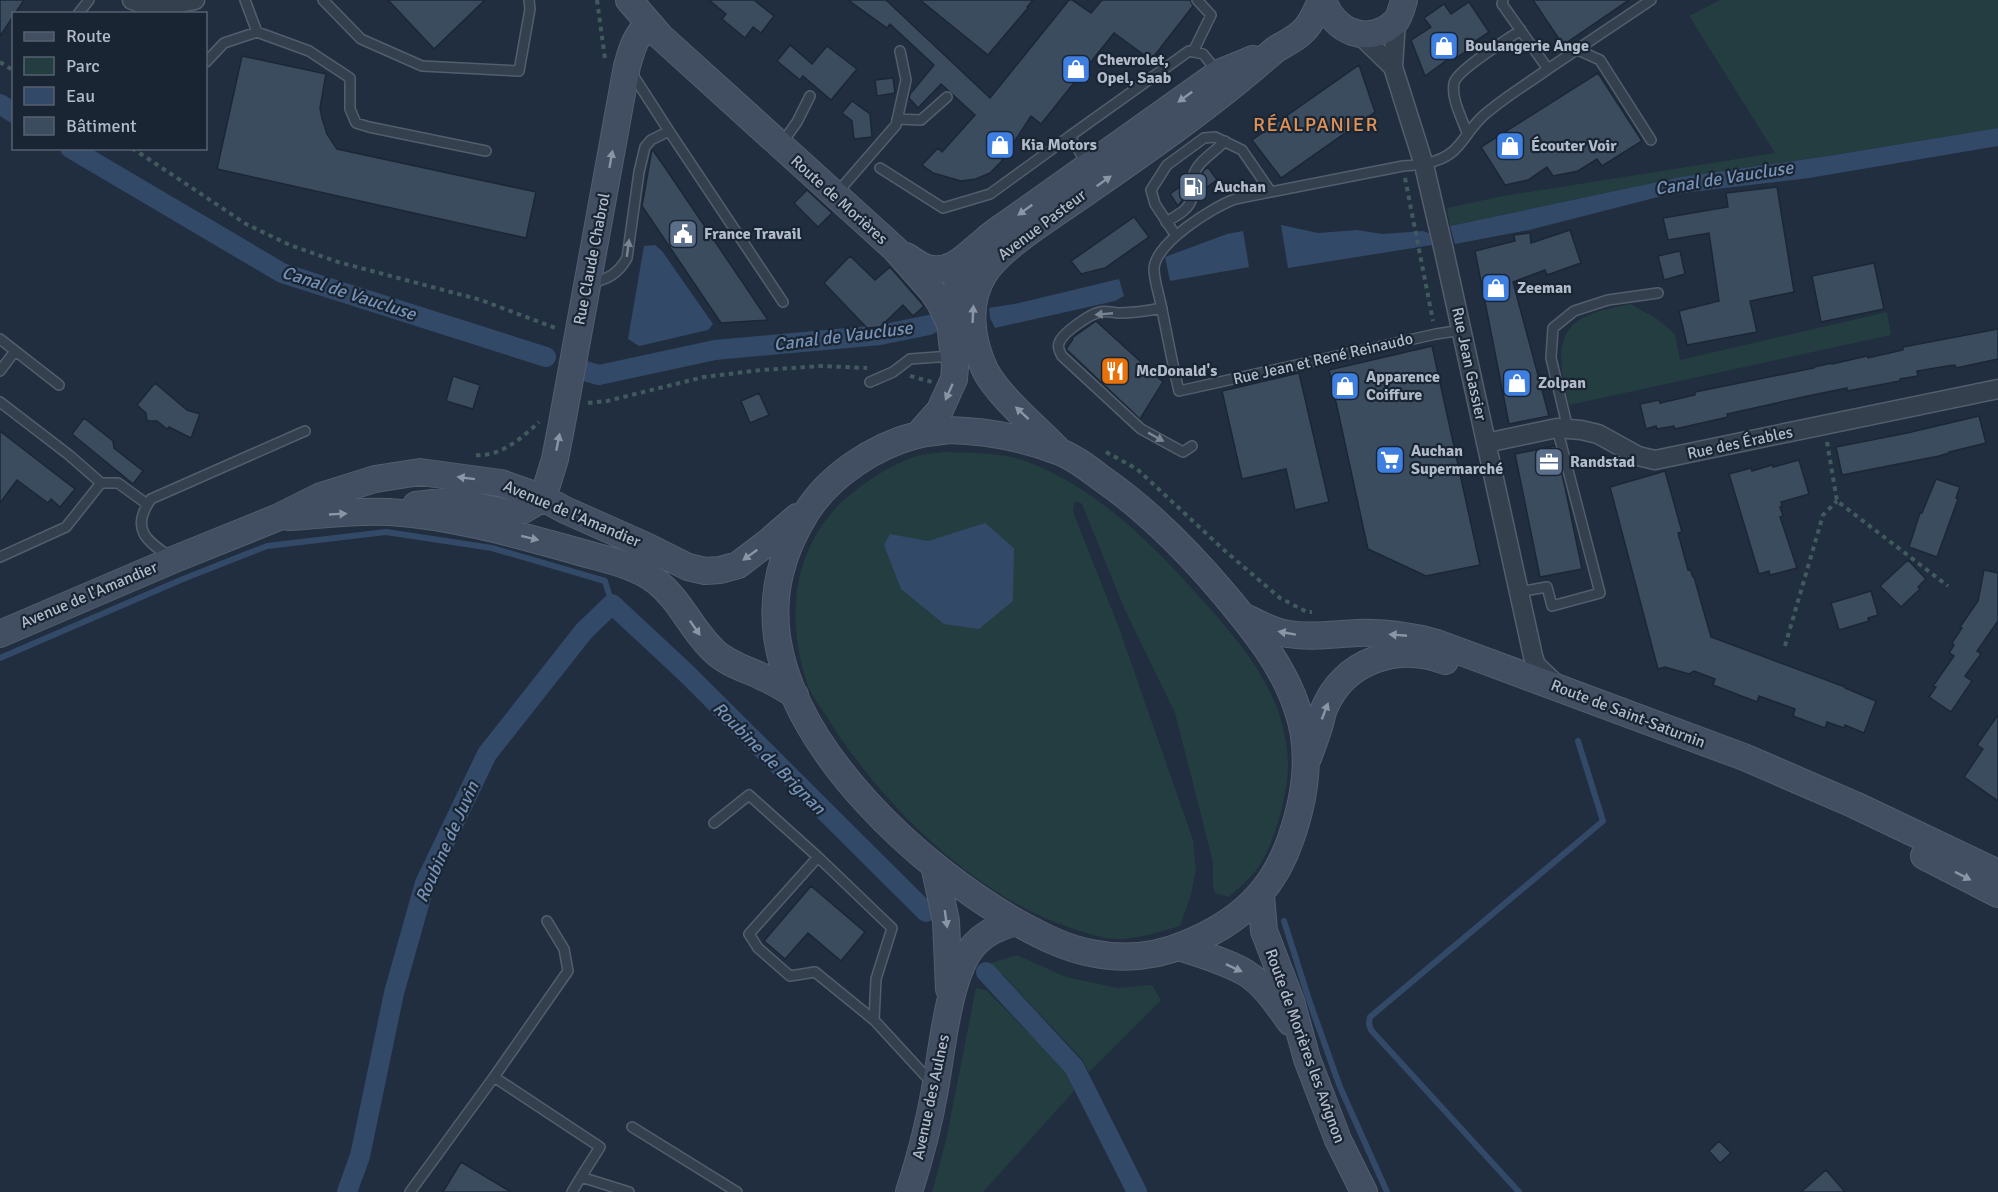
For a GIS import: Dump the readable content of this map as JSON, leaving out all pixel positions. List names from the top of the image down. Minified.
{"streets":{"main road":["Route de Morières","Avenue Pasteur","Rue Claude Chabrol","Avenue de l'Amandier","Route de Saint-Saturnin","Route de Morières les Avignon","Avenue des Aulnes"],"street":["Rue Jean Gassier","Rue des Érables"],"lane":["Rue Jean et René Reinaudo"]},"crossings":[["Route de Morières","Avenue Pasteur"],["Route de Morières","Rue Claude Chabrol"],["Avenue Pasteur","Rue Jean Gassier"],["Rue Claude Chabrol","Avenue de l'Amandier"],["Rue Jean et René Reinaudo","Rue Jean Gassier"],["Rue Jean Gassier","Rue des Érables"],["Rue Jean Gassier","Route de Saint-Saturnin"]],"one_way":["Rue Claude Chabrol"],"districts":["RÉALPANIER"],"water":["Canal de Vaucluse","Roubine de Brignan","Roubine de Juvin"],"places":{"shop":["Boulangerie Ange","Chevrolet, Opel, Saab","Kia Motors","Écouter Voir","Zeeman","Zolpan","Apparence Coiffure"],"fuel station":["Auchan"],"public building":["France Travail"],"restaurant":["McDonald's"],"supermarket":["Auchan Supermarché"],"office":["Randstad"]},"legend":["Route","Parc","Eau","Bâtiment"]}
